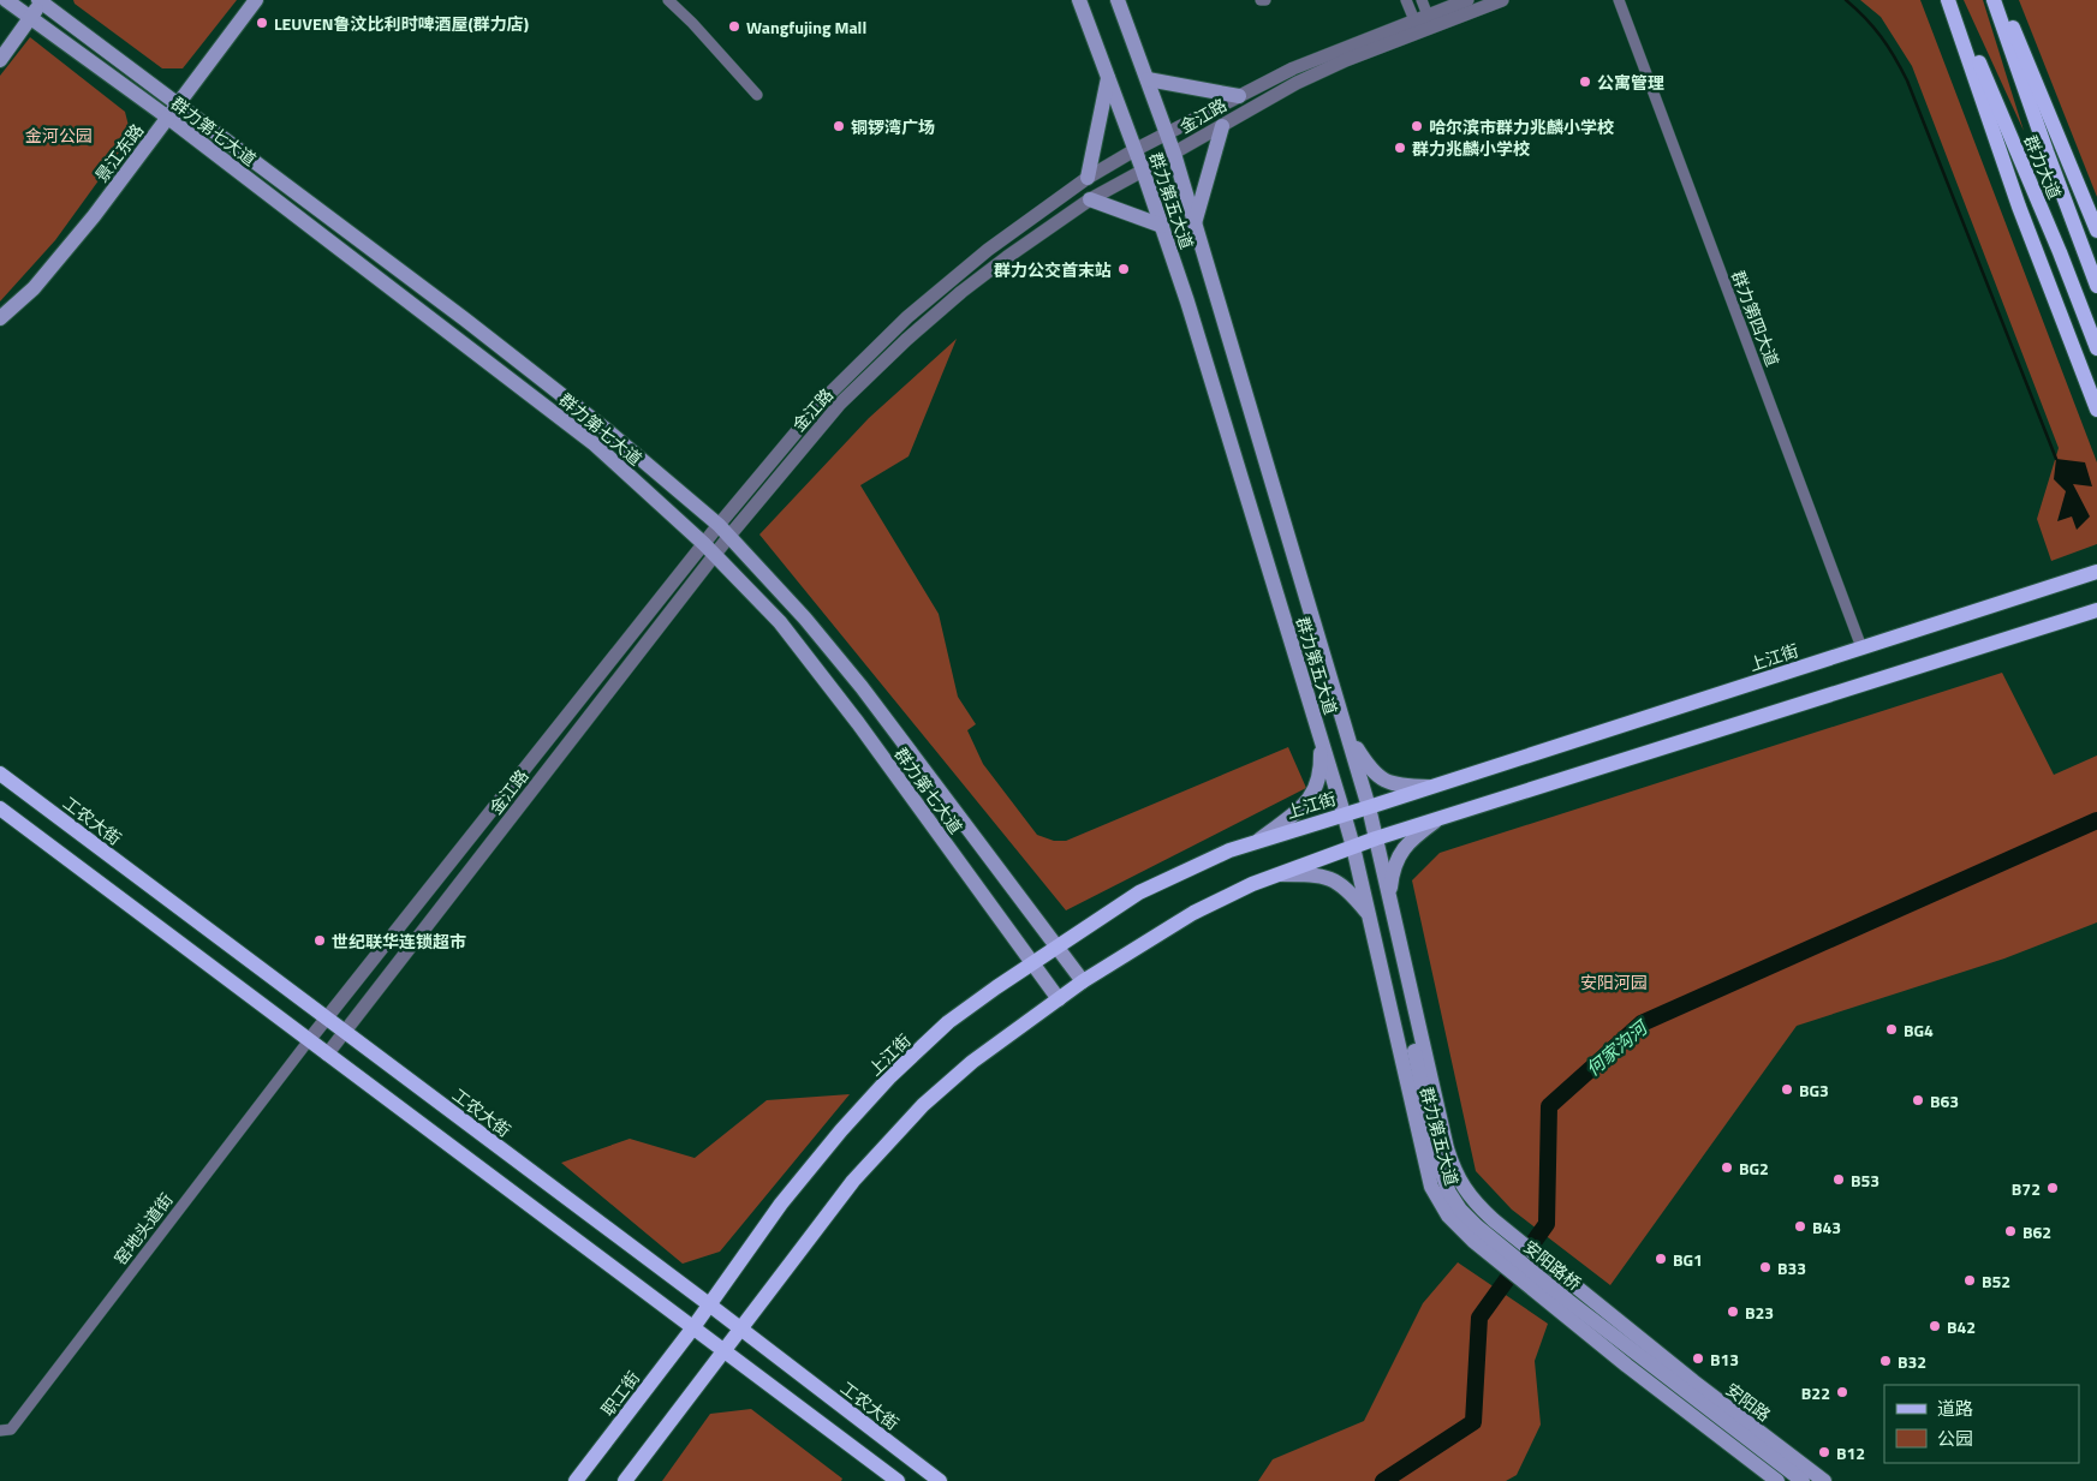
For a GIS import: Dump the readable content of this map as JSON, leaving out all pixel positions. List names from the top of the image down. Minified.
{"streets":{"main road":["群力第七大道","景江东路","群力大道","群力第五大道","上江街","工农大街","安阳路桥","职工街","安阳路"],"street":["金江路","群力第四大道","窑地头道街"]},"crossings":[["金江路","群力第七大道"],["金江路","群力第五大道"],["金江路","工农大街"],["金江路","窑地头道街"],["群力第七大道","景江东路"],["群力第七大道","上江街"],["群力第五大道","上江街"],["群力第五大道","安阳路桥"],["群力第五大道","安阳路"],["群力第四大道","上江街"],["上江街","工农大街"],["上江街","职工街"]],"water":["何家沟河"],"parks":["金河公园","安阳河园"],"places":["LEUVEN鲁汶比利时啤酒屋(群力店)","Wangfujing Mall","公寓管理","铜锣湾广场","哈尔滨市群力兆麟小学校","群力兆麟小学校","群力公交首末站","世纪联华连锁超市","BG4","BG3","B63","BG2","B53","B72","B43","B62","BG1","B33","B52","B23","B42","B13","B32","B22","B12"],"legend":["道路","公园"]}
